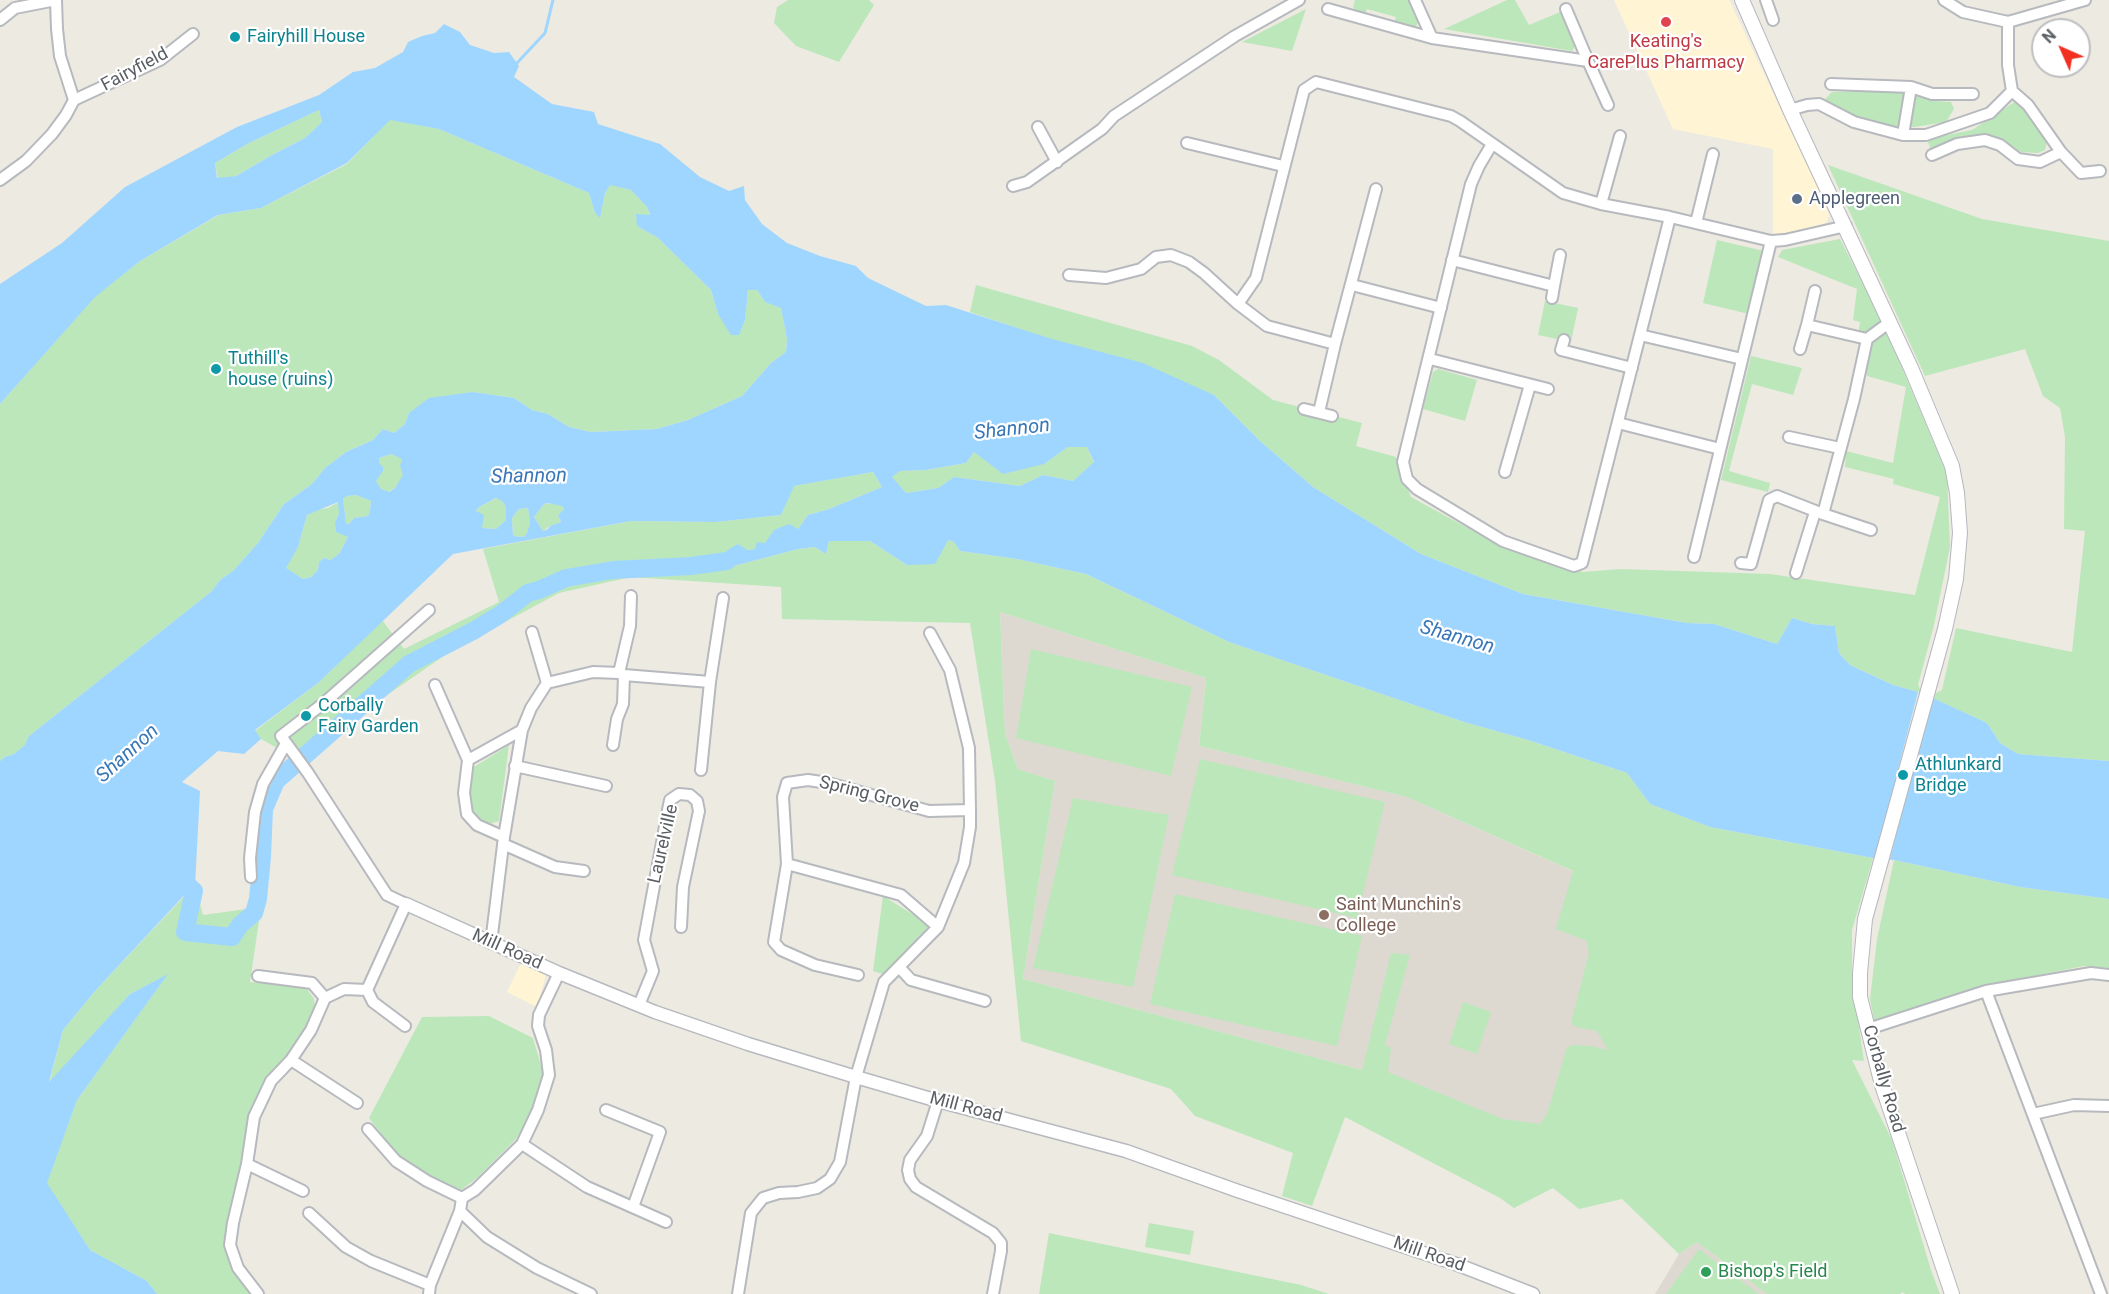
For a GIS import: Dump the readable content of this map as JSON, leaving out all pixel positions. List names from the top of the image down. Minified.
{"streets":{"main road":["Corbally Road"],"street":["Fairyfield","Spring Grove","Laurelville","Mill Road"]},"crossings":[["Laurelville","Mill Road"]],"water":["Shannon"],"places":["Keating's CarePlus Pharmacy","Fairyhill House","Applegreen","Tuthill's house (ruins)","Corbally Fairy Garden","Athlunkard Bridge","Saint Munchin's College","Bishop's Field"],"north":"top left"}
